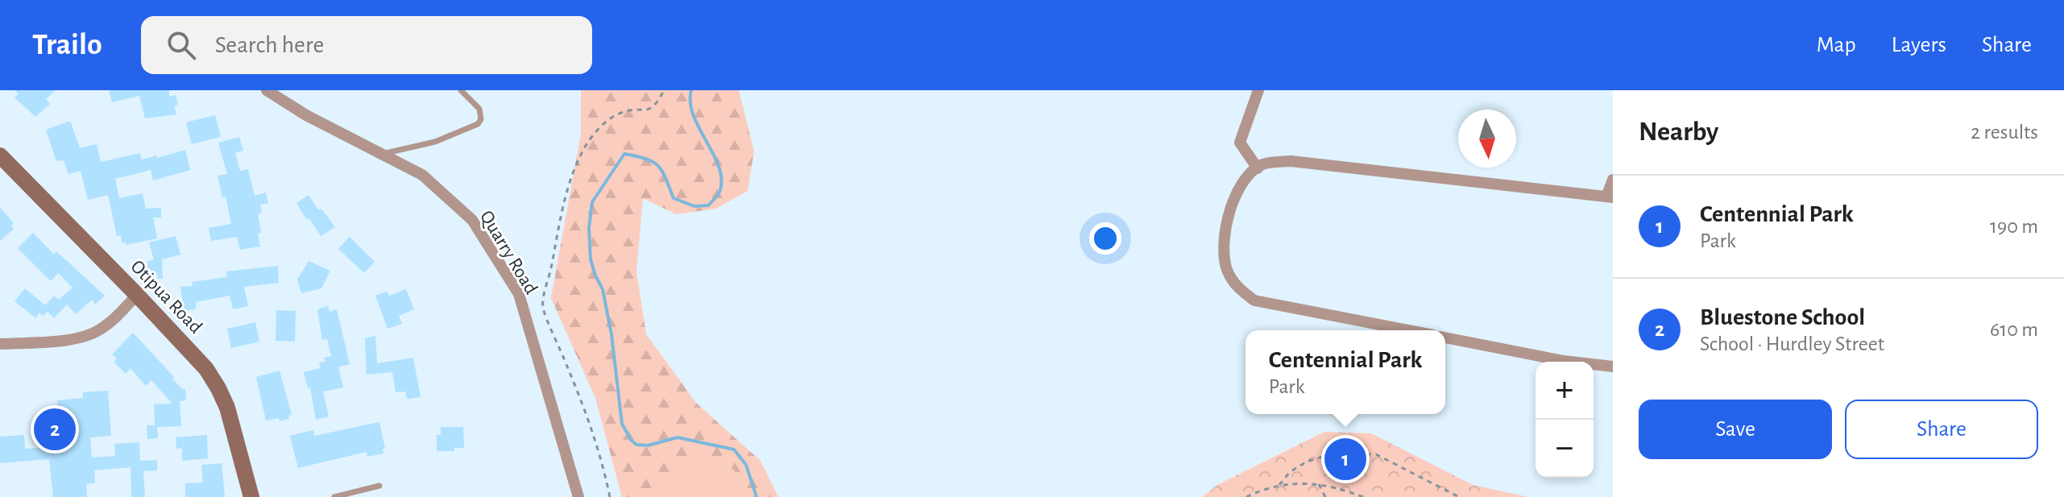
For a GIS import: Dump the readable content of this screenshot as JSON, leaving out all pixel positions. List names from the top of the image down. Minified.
{"streets":{"street":["Quarry Road","Otipua Road"]},"north":"bottom","page":{"header":"Trailo","search":"Search here","nav":["Map","Layers","Share"],"heading":["Nearby","2 results"],"list":[{"mark":"1","name":"Centennial Park","note":"Park","value":"190 m"},{"mark":"2","name":"Bluestone School","note":"School · Hurdley Street","value":"610 m"}],"popup":["Centennial Park","Park"],"map_buttons":["+","−"],"buttons":["Save","Share"],"pins":["2","1"]}}
